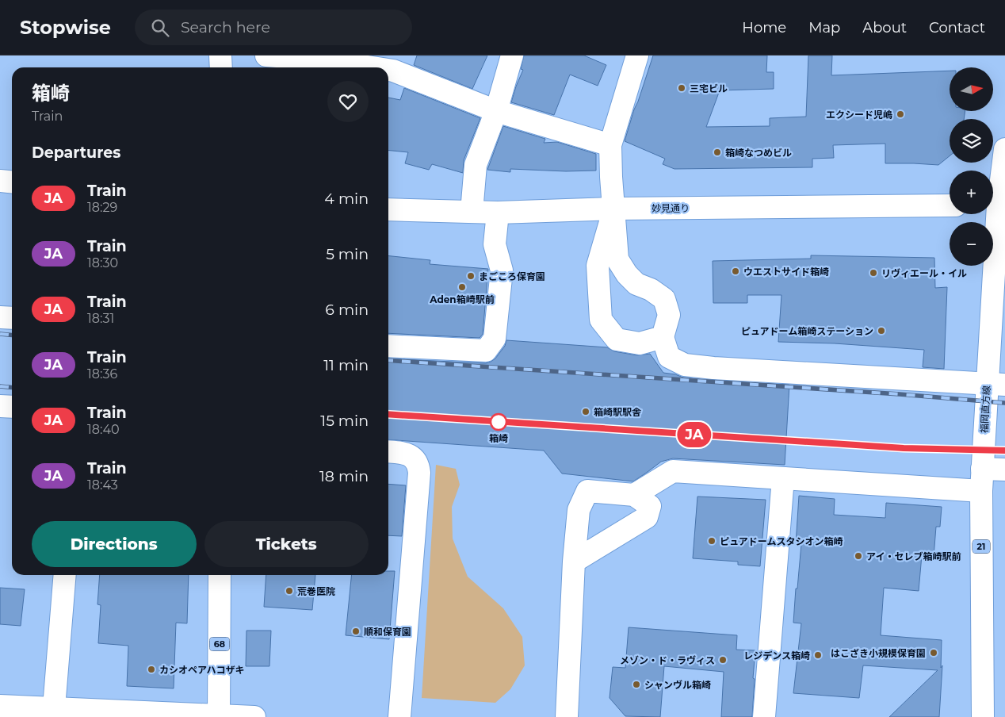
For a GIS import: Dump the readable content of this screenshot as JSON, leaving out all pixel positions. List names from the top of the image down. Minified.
{"streets":{"street":["妙見通り","福岡直方線","21","68"]},"places":["三宅ビル","エクシード児嶋","箱崎なつめビル","ウエストサイド箱崎","リヴィエール・イル","まごころ保育園","Aden箱崎駅前","ピュアドーム箱崎ステーション","箱崎駅駅舎","箱崎","ピュアドームスタシオン箱崎","アイ・セレブ箱崎駅前","荒巻医院","順和保育園","はこざき小規模保育園","レジデンス箱崎","メゾン・ド・ラヴィス","カシオペアハコザキ","シャンヴル箱崎"],"north":"right","page":{"header":"Stopwise","search":"Search here","nav":["Home","Map","About","Contact"],"on_map":"JA","map_buttons":["+","−"],"heading":[["箱崎","Train"],"Departures"],"list":[{"mark":"JA","name":"Train","note":"18:29","value":"4 min"},{"mark":"JA","name":"Train","note":"18:30","value":"5 min"},{"mark":"JA","name":"Train","note":"18:31","value":"6 min"},{"mark":"JA","name":"Train","note":"18:36","value":"11 min"},{"mark":"JA","name":"Train","note":"18:40","value":"15 min"},{"mark":"JA","name":"Train","note":"18:43","value":"18 min"}],"buttons":["Directions","Tickets"]}}
